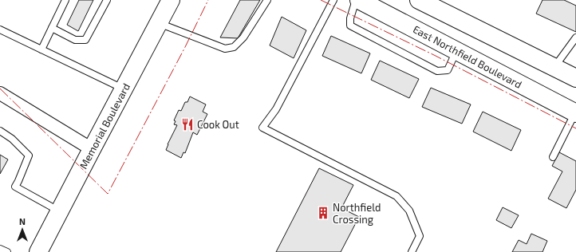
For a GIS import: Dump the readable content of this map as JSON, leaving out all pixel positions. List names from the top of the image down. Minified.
{"streets":{"main road":["East Northfield Boulevard","Memorial Boulevard"]},"places":{"restaurant":["Cook Out"],"building":["Northfield Crossing"]},"north":"top"}
